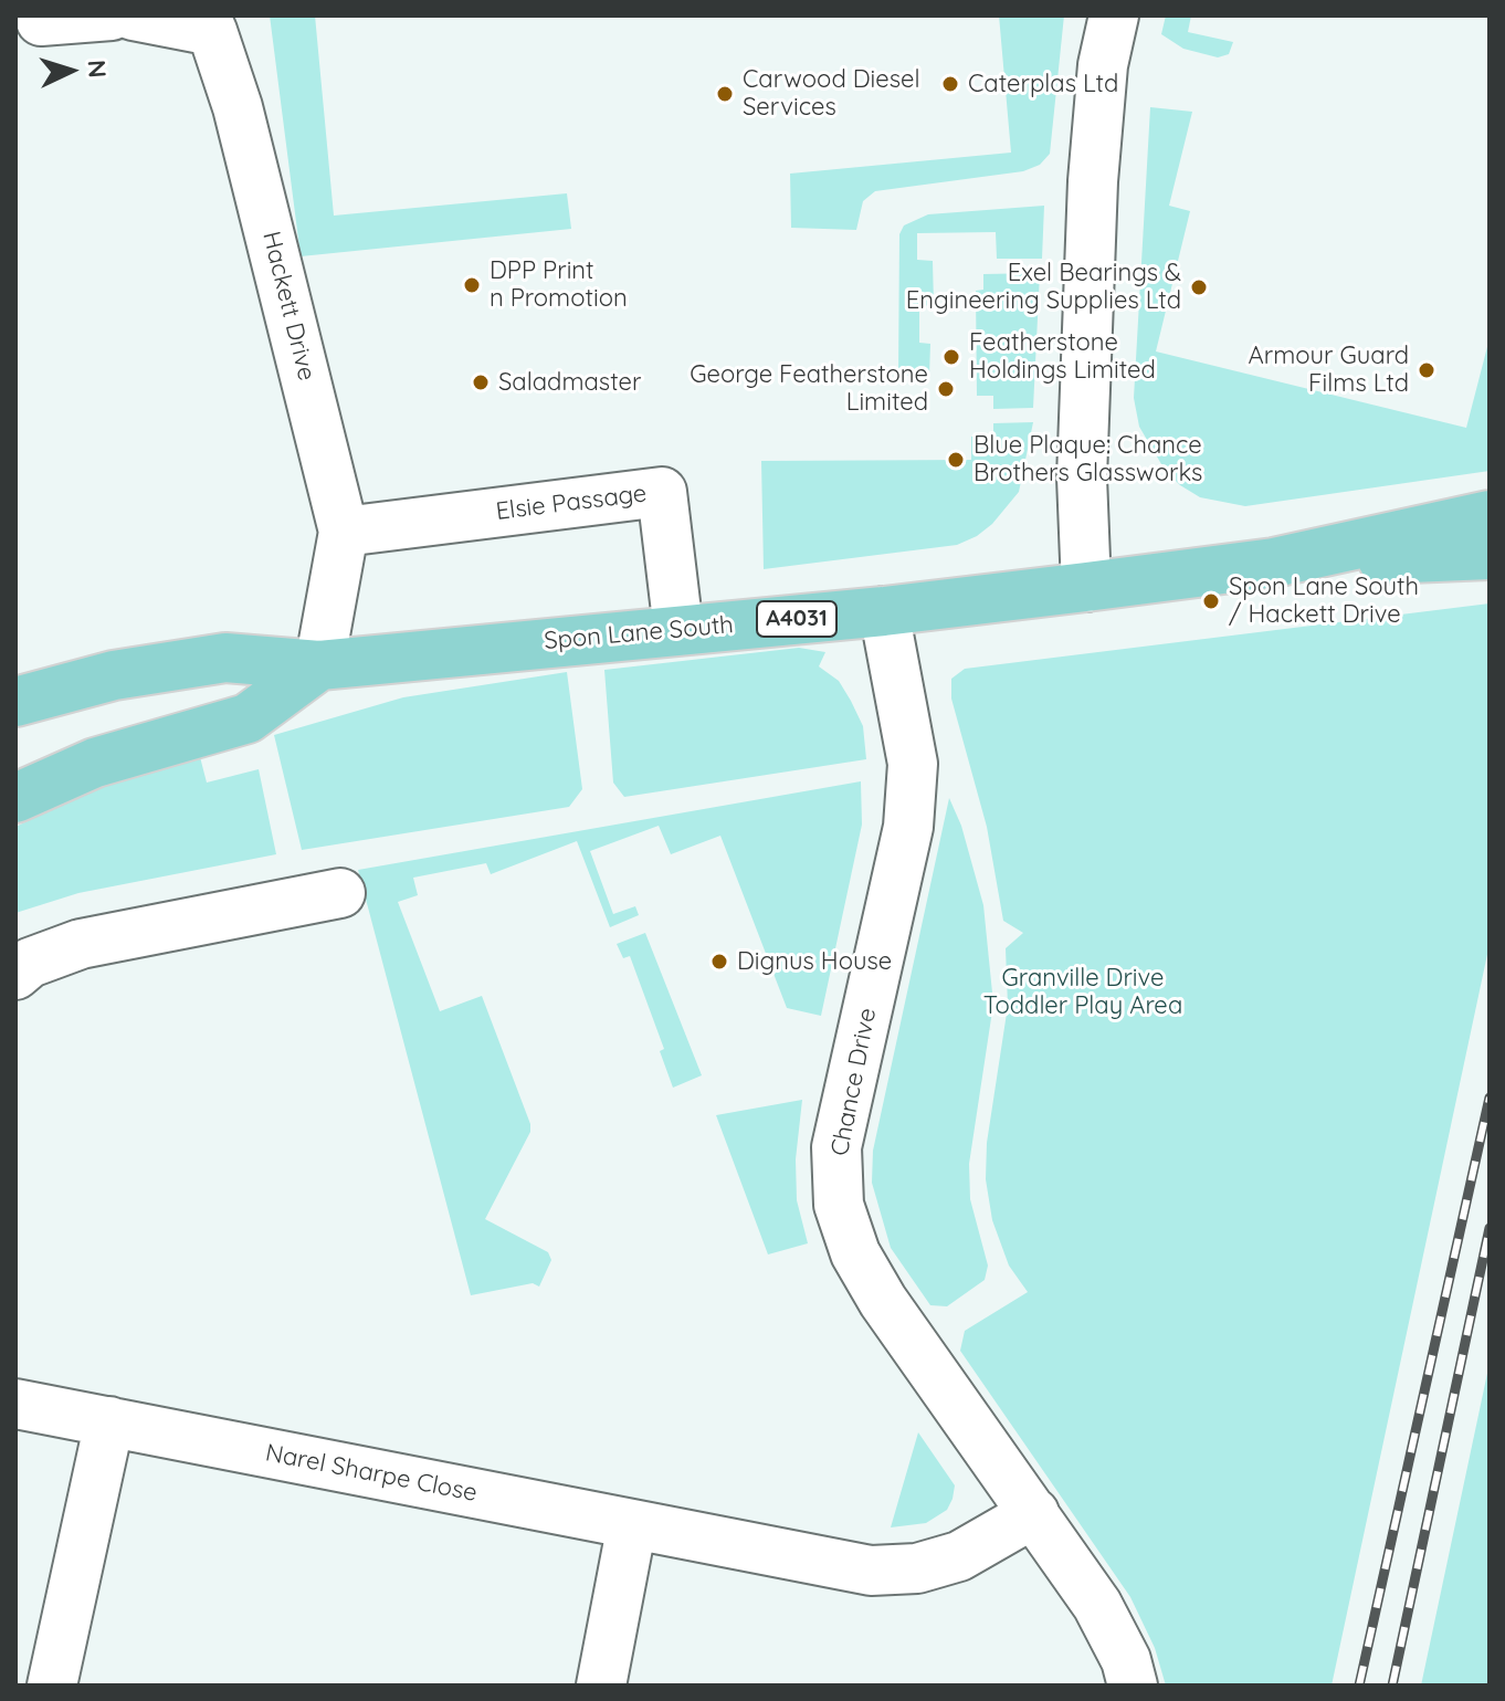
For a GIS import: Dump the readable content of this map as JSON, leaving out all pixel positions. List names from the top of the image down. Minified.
{"streets":{"main road":["A4031","Spon Lane South"],"street":["Hackett Drive","Elsie Passage","Chance Drive","Narel Sharpe Close"]},"crossings":[["Hackett Drive","Elsie Passage"],["Hackett Drive","Spon Lane South"],["Elsie Passage","Spon Lane South"],["Spon Lane South","Chance Drive"],["Chance Drive","Narel Sharpe Close"]],"parks":["Granville Drive Toddler Play Area"],"places":["Caterplas Ltd","Carwood Diesel Services","DPP Print n Promotion","Exel Bearings & Engineering Supplies Ltd","Featherstone Holdings Limited","Armour Guard Films Ltd","Saladmaster","George Featherstone Limited","Blue Plaque: Chance Brothers Glassworks","Spon Lane South / Hackett Drive","Dignus House"],"north":"right"}
